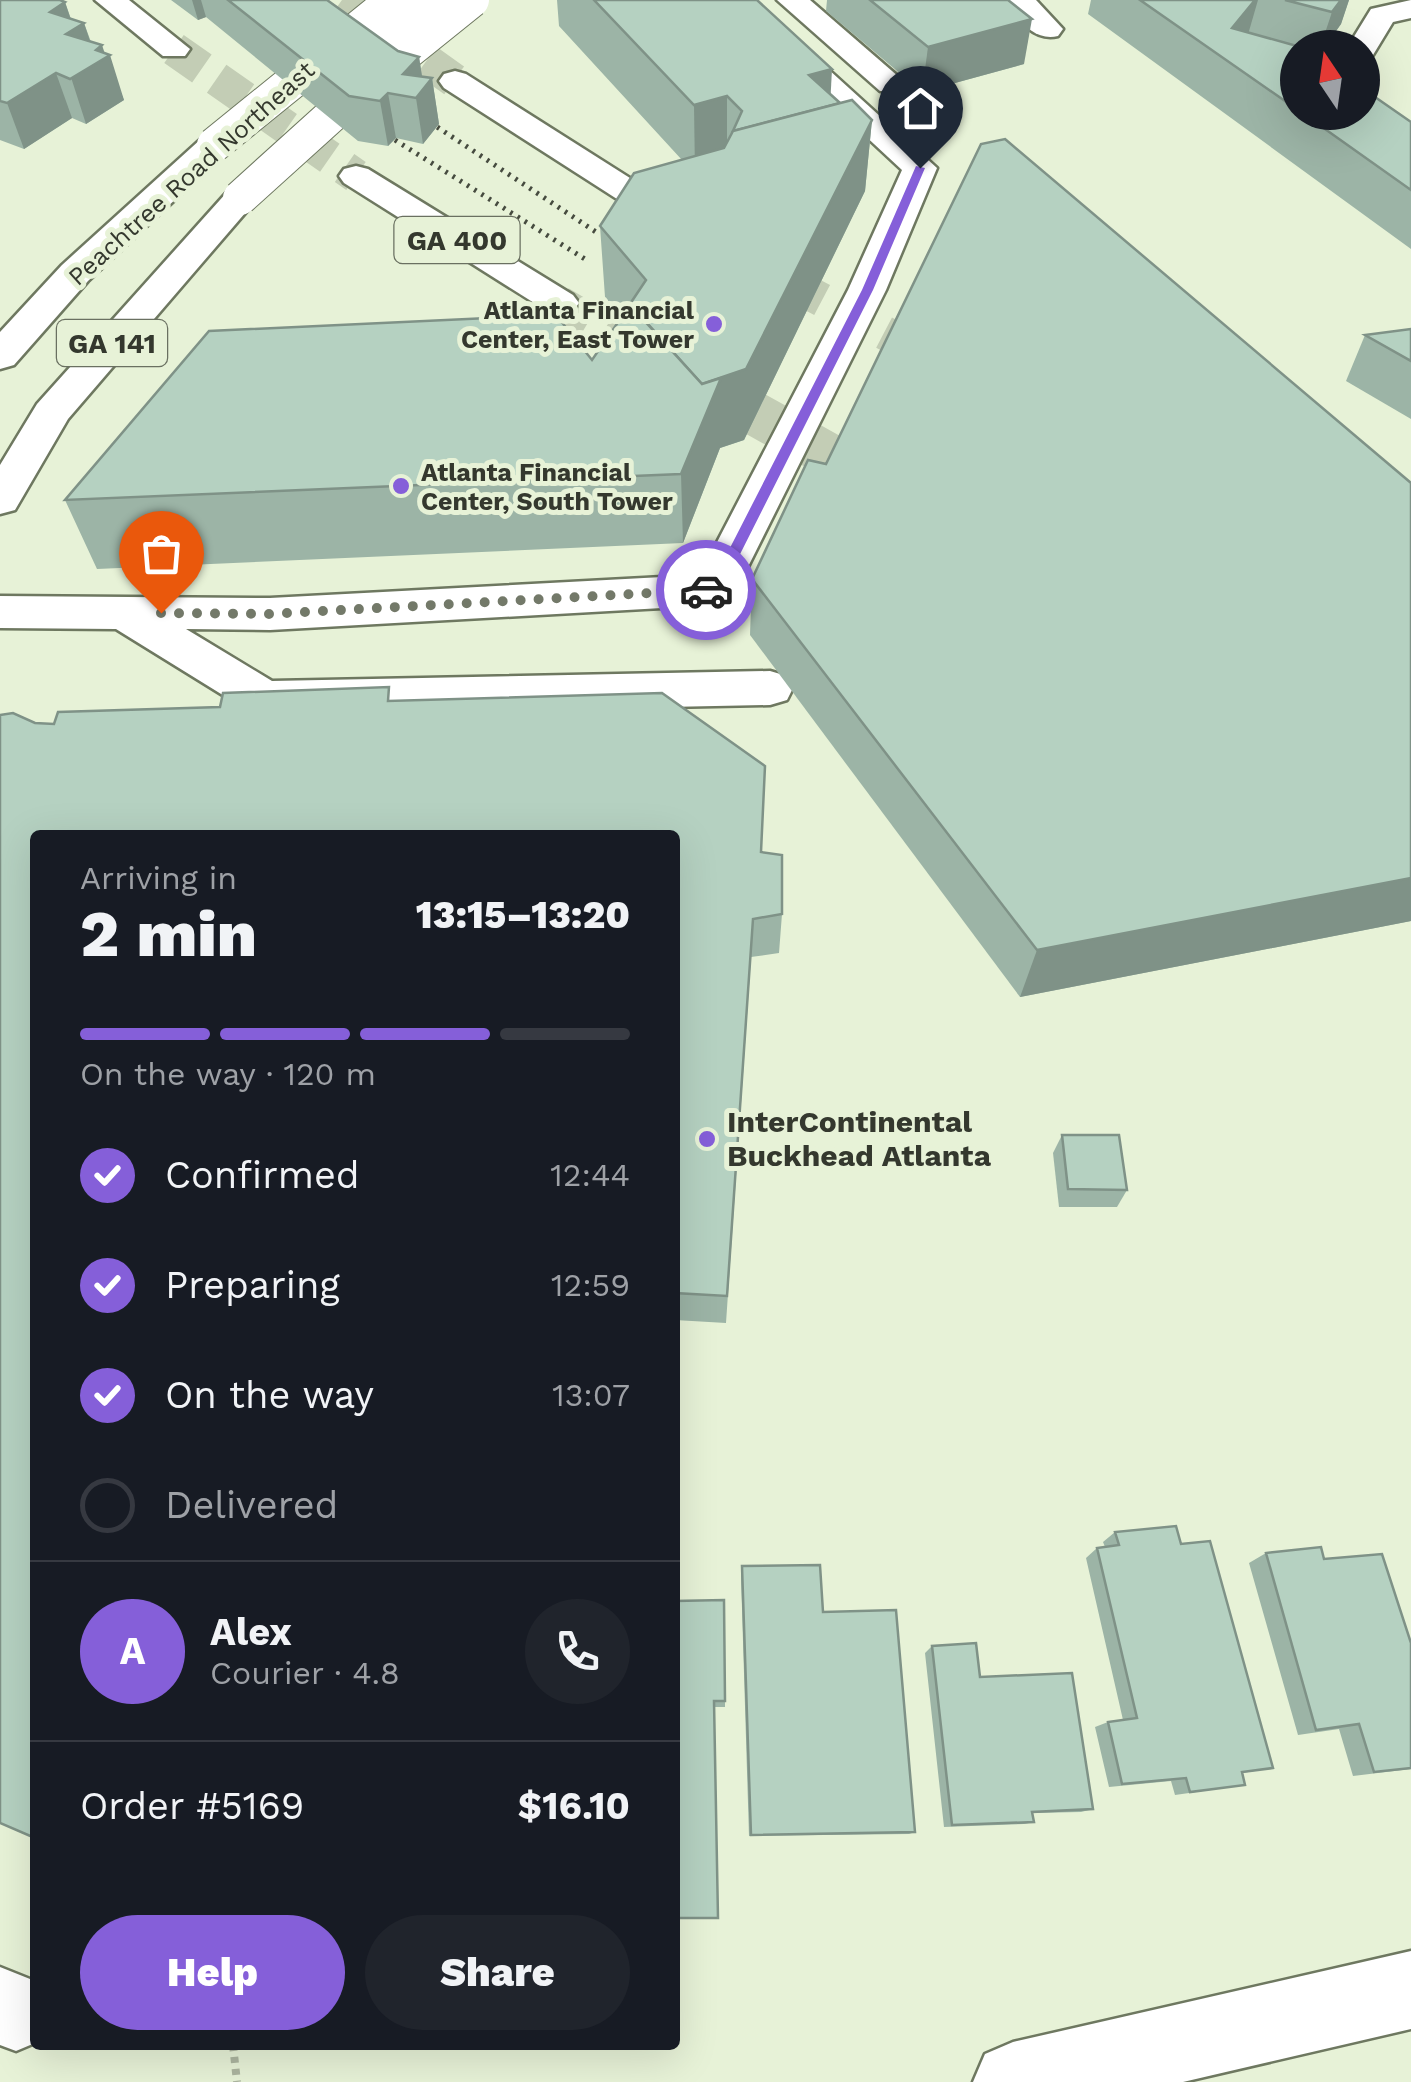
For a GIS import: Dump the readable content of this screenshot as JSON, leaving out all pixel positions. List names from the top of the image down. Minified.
{"streets":{"main road":["Peachtree Road Northeast","GA 400","GA 141"]},"places":["Atlanta Financial Center, East Tower","Atlanta Financial Center, South Tower","InterContinental Buckhead Atlanta"],"north":"top","page":{"heading":["2 min","Arriving in","13:15–13:20"],"panel":["Alex","Courier · 4.8","Order #5169","$16.10"],"bar":"On the way · 120 m","list":[["Confirmed","12:44"],["Preparing","12:59"],["On the way","13:07"],"Delivered"],"round":"A","buttons":["Help","Share"]}}
